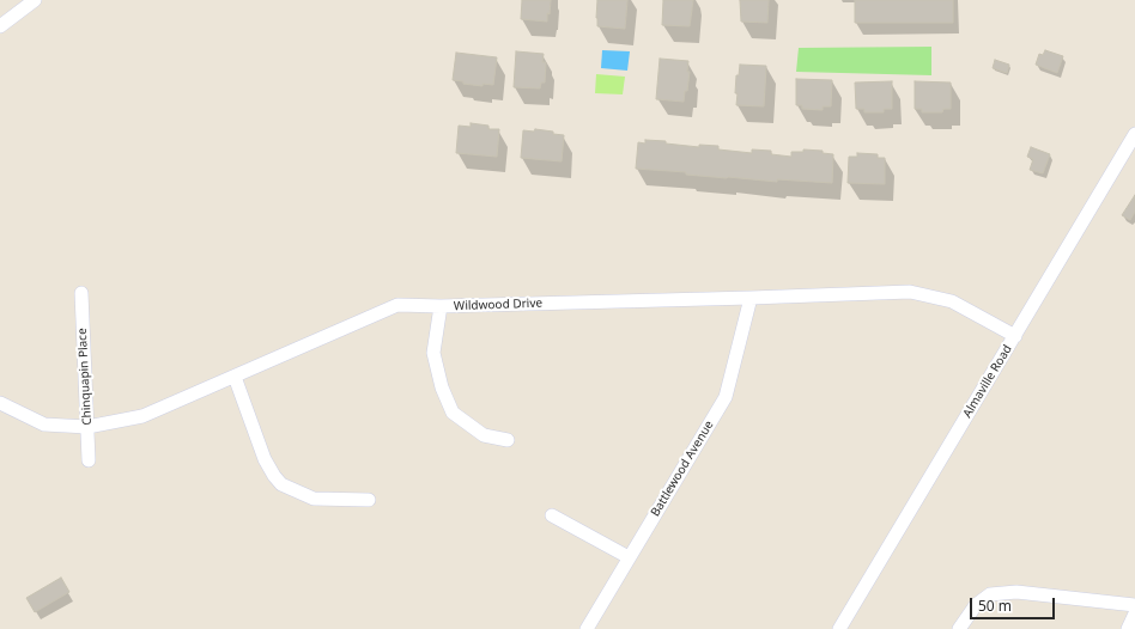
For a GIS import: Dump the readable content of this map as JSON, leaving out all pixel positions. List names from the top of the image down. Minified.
{"streets":{"street":["Wildwood Drive","Chinquapin Place","Almaville Road","Battlewood Avenue"]},"crossings":[["Wildwood Drive","Chinquapin Place"],["Wildwood Drive","Almaville Road"],["Wildwood Drive","Battlewood Avenue"]],"scale_bar":"50 m"}
